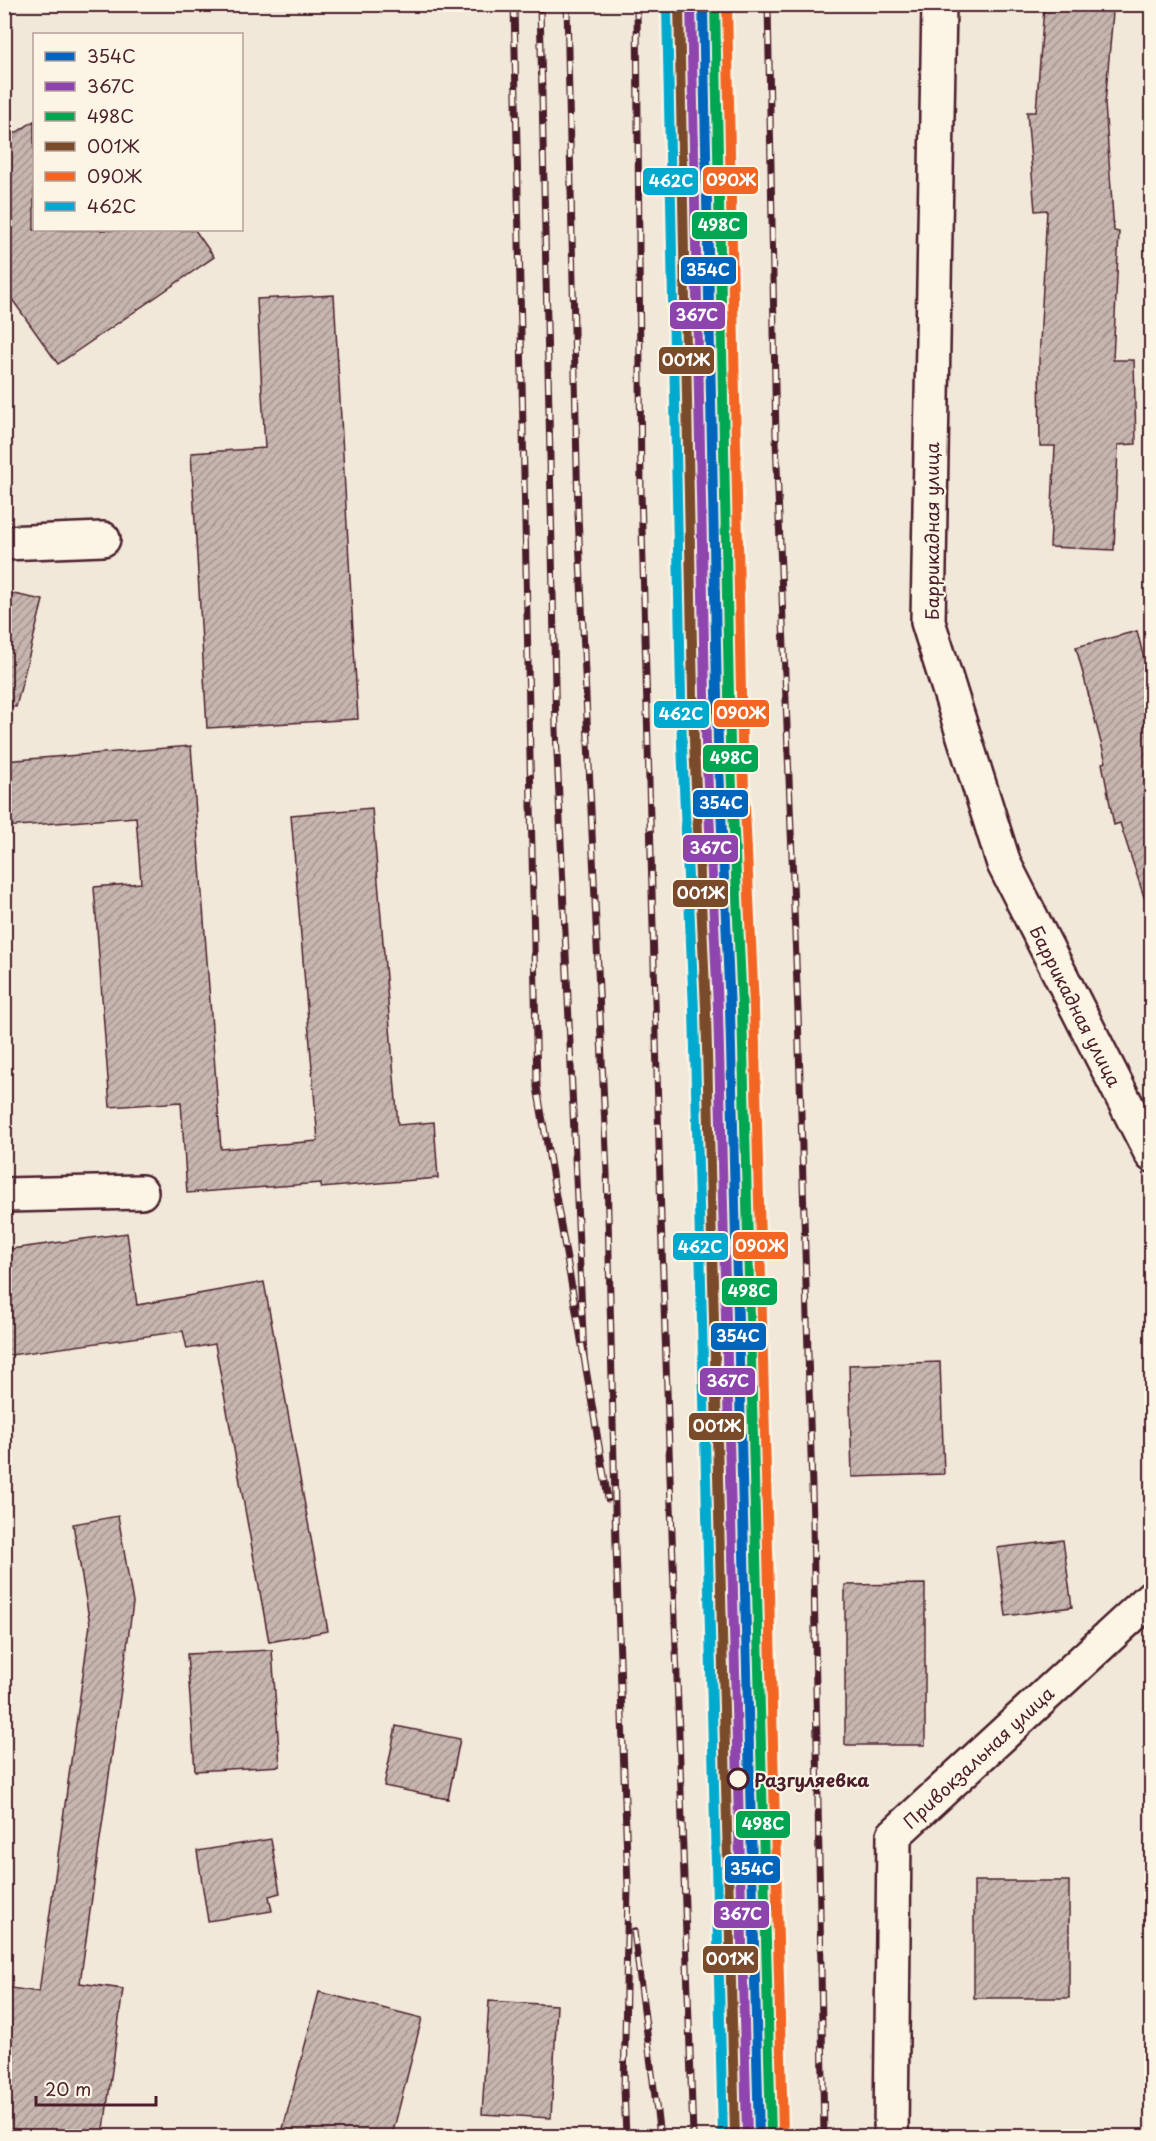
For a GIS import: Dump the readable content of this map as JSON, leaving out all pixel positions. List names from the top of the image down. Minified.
{"streets":{"street":["Баррикадная улица","Привокзальная улица"]},"places":["Разгуляевка"],"lines":["transit line 354С","transit line 367С","transit line 498С","transit line 001Ж","transit line 090Ж","transit line 462С"],"legend":["354С","367С","498С","001Ж","090Ж","462С"],"scale_bar":"20 m"}
